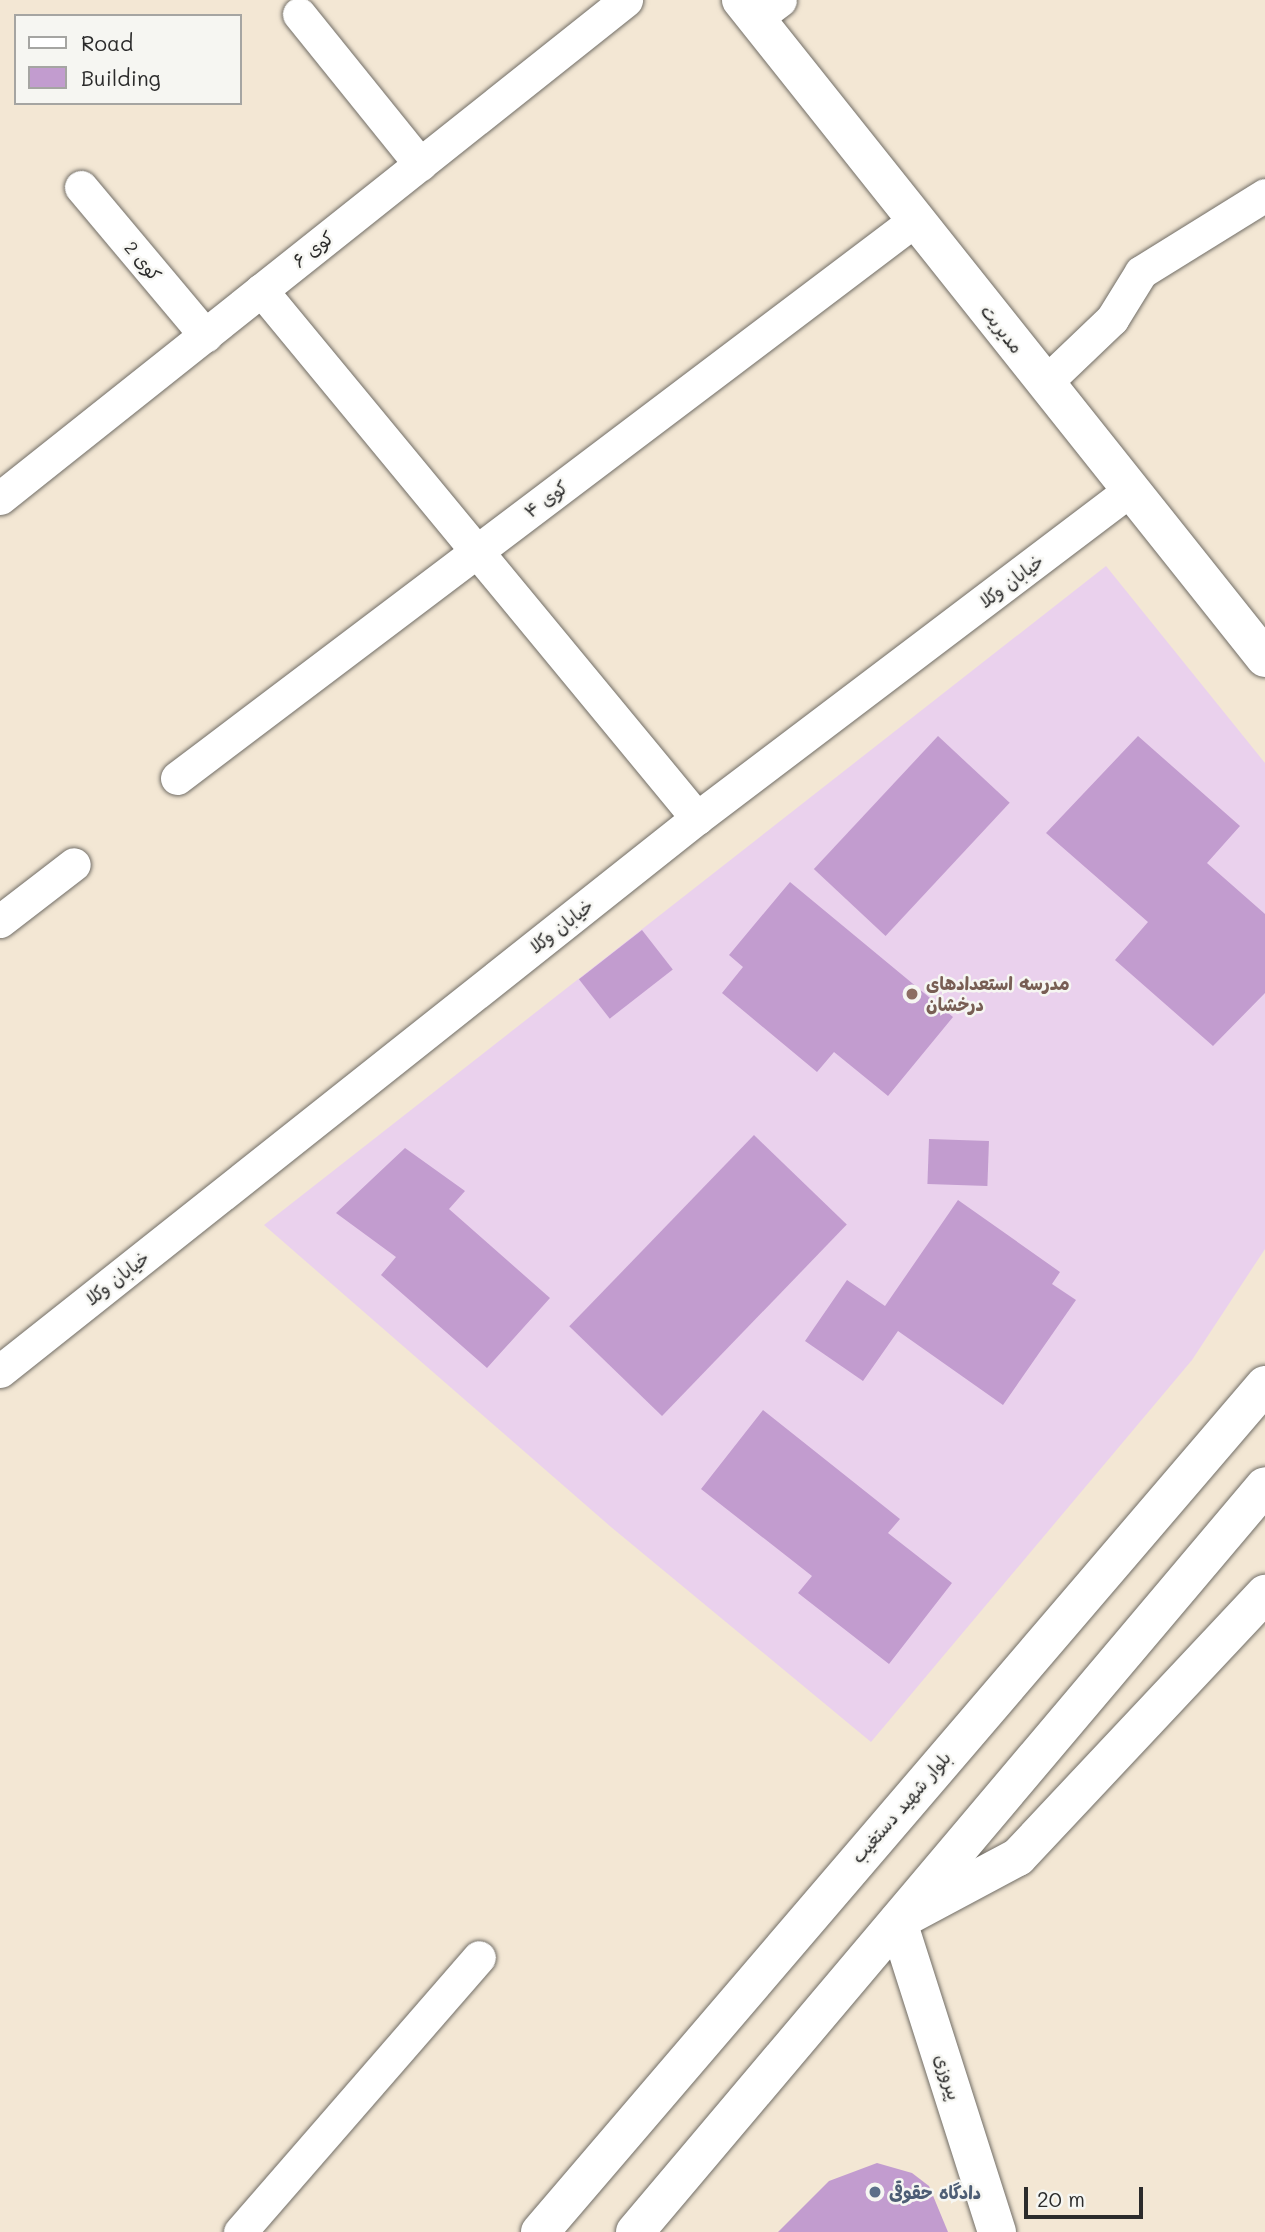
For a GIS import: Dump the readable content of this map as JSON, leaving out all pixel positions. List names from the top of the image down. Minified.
{"streets":{"main road":["مدیریت","بلوار شهید دستغیب","پیروزی"],"street":["کوی ۶","کوی 2","کوی ۴","خیابان وکلا"]},"crossings":[["کوی ۶","کوی 2"],["مدیریت","کوی ۴"],["مدیریت","خیابان وکلا"]],"places":["مدرسه استعدادهای درخشان","دادگاه حقوقی"],"legend":["Road","Building"],"scale_bar":"20 m"}
